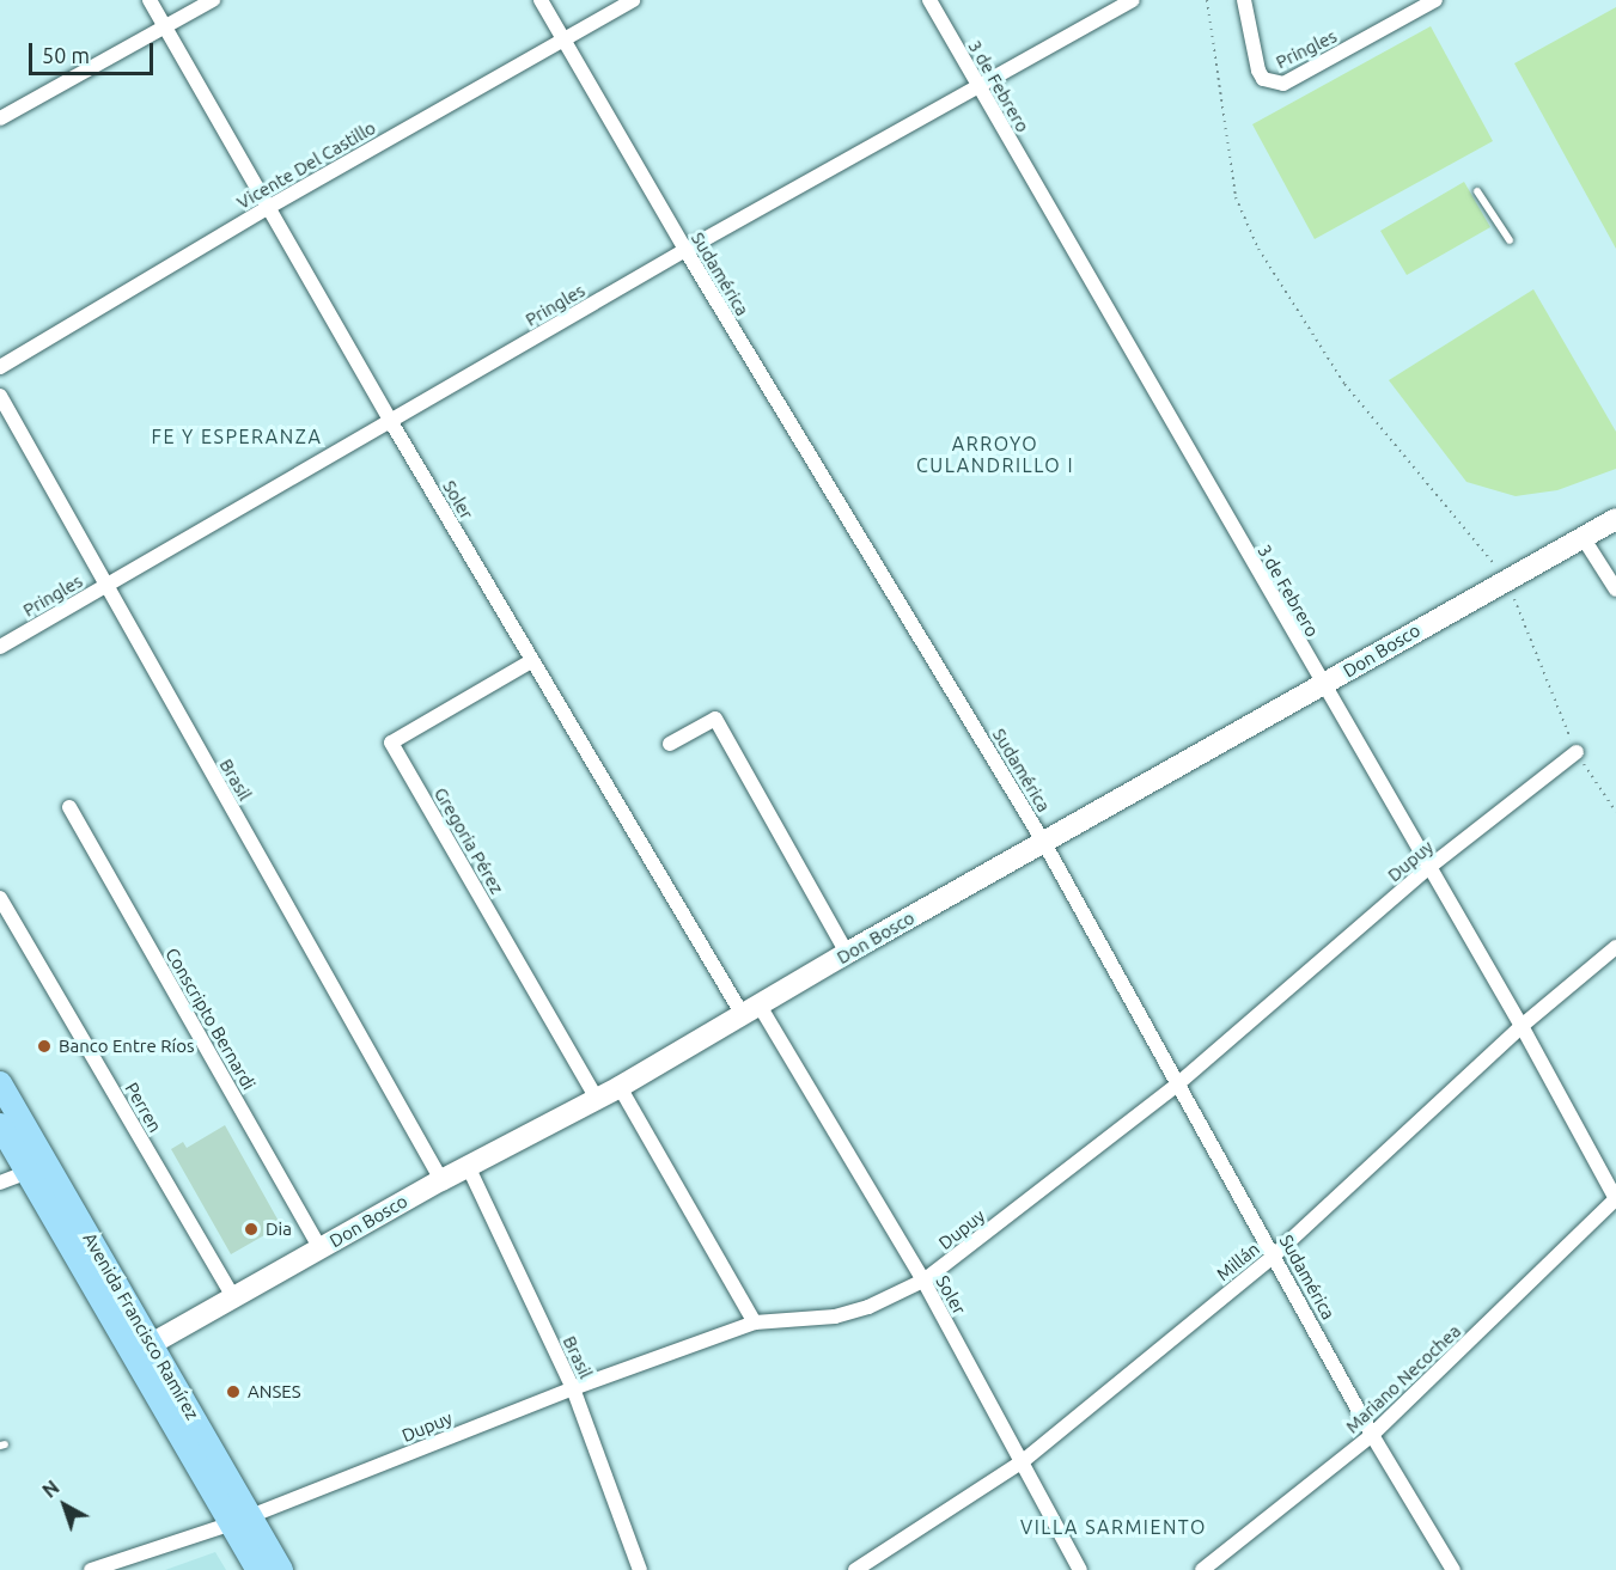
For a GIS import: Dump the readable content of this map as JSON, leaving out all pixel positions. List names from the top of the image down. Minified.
{"streets":{"main road":["Don Bosco","Avenida Francisco Ramírez"],"street":["Pringles","3 de Febrero","Vicente Del Castillo","Sudamérica","Soler","Brasil","Gregoria Pérez","Dupuy","Conscripto Bernardi","Perren","Millán","Mariano Necochea"]},"crossings":[["Pringles","3 de Febrero"],["Pringles","Sudamérica"],["Pringles","Soler"],["Pringles","Brasil"],["3 de Febrero","Don Bosco"],["3 de Febrero","Dupuy"],["3 de Febrero","Millán"],["3 de Febrero","Mariano Necochea"],["Vicente Del Castillo","Sudamérica"],["Vicente Del Castillo","Soler"],["Sudamérica","Don Bosco"],["Sudamérica","Dupuy"],["Sudamérica","Millán"],["Sudamérica","Mariano Necochea"],["Soler","Don Bosco"],["Soler","Gregoria Pérez"],["Soler","Dupuy"],["Soler","Millán"],["Don Bosco","Brasil"],["Don Bosco","Gregoria Pérez"],["Don Bosco","Conscripto Bernardi"],["Don Bosco","Perren"],["Don Bosco","Avenida Francisco Ramírez"],["Brasil","Dupuy"],["Dupuy","Avenida Francisco Ramírez"]],"districts":["FE Y ESPERANZA","ARROYO CULANDRILLO I","VILLA SARMIENTO"],"places":["Banco Entre Ríos","Dia","ANSES"],"scale_bar":"50 m","north":"top left"}
